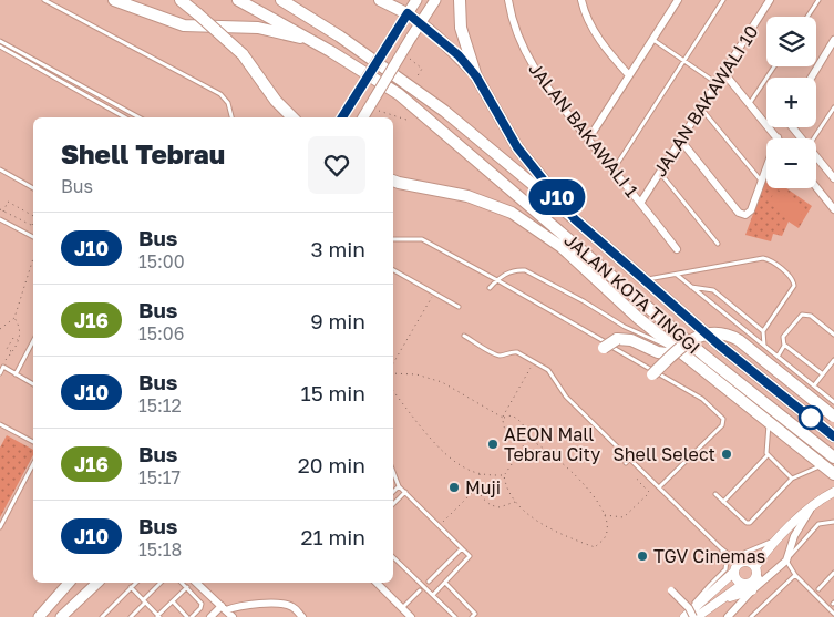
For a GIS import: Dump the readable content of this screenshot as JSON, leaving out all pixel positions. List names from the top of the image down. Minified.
{"streets":{"highway":["JALAN KOTA TINGGI"],"street":["JALAN BAKAWALI 10","JALAN BAKAWALI 1"]},"crossings":[["JALAN BAKAWALI 10","JALAN BAKAWALI 1"]],"places":["AEON Mall Tebrau City","Shell Select","Muji","TGV Cinemas"],"lines":["bus line J10"],"page":{"on_map":"J10","map_buttons":["+","−"],"heading":["Shell Tebrau","Bus"],"list":[{"mark":"J10","name":"Bus","note":"15:00","value":"3 min"},{"mark":"J16","name":"Bus","note":"15:06","value":"9 min"},{"mark":"J10","name":"Bus","note":"15:12","value":"15 min"},{"mark":"J16","name":"Bus","note":"15:17","value":"20 min"},{"mark":"J10","name":"Bus","note":"15:18","value":"21 min"}]}}
